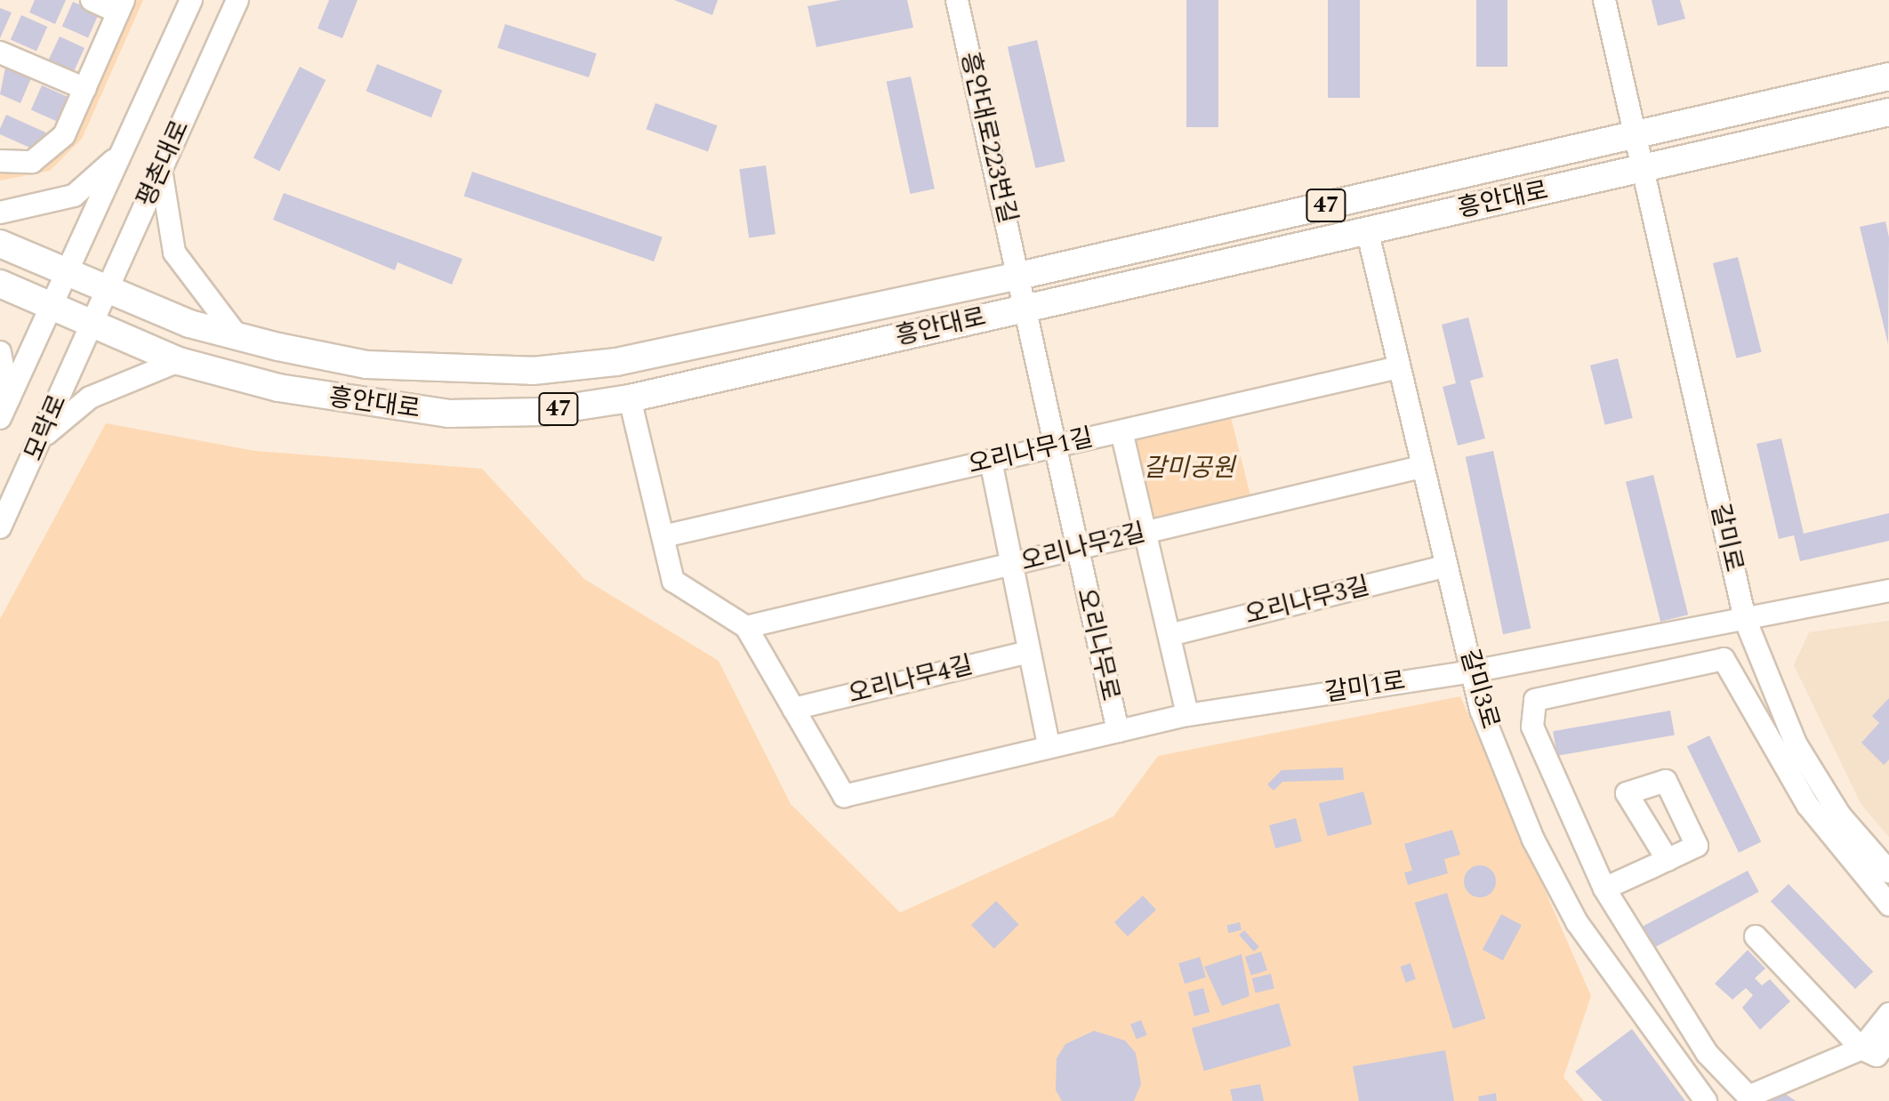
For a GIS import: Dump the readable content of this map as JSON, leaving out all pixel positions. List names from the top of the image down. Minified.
{"streets":{"main road":["흥안대로","47"],"street":["흥안대로223번길","평촌대로","모락로","오리나무1길","갈미로","오리나무2길","오리나무3길","오리나무로","오리나무4길","갈미1로","갈미3로"]},"crossings":[["흥안대로223번길","흥안대로"],["흥안대로223번길","오리나무로"],["평촌대로","흥안대로"],["평촌대로","모락로"],["흥안대로","모락로"],["흥안대로","갈미로"],["흥안대로","오리나무로"],["흥안대로","갈미3로"],["오리나무1길","오리나무로"],["오리나무1길","갈미3로"],["갈미로","갈미1로"],["오리나무2길","오리나무로"],["오리나무2길","갈미3로"],["오리나무3길","갈미3로"],["오리나무로","갈미1로"],["오리나무4길","갈미1로"],["갈미1로","갈미3로"]],"parks":["갈미공원"]}
